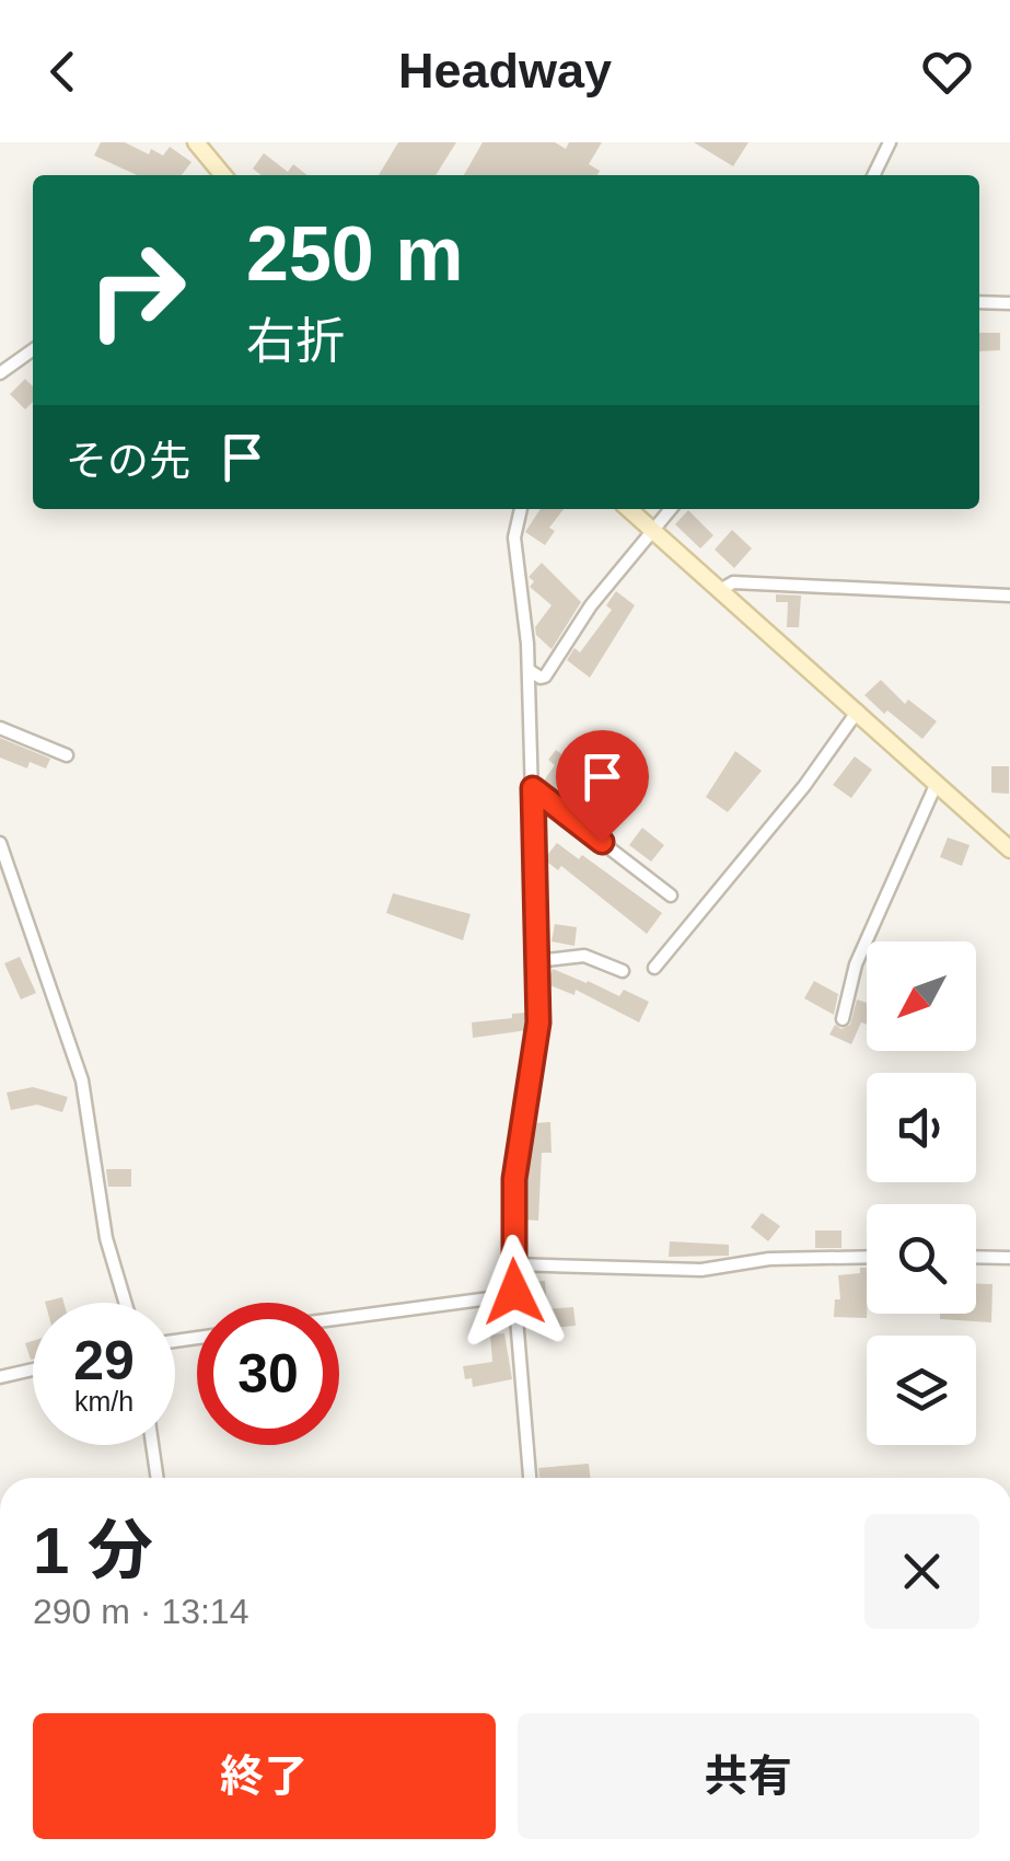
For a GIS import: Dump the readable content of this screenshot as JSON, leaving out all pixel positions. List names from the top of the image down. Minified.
{"north":"bottom left","page":{"header":"Headway","turn":["250 m","右折"],"then":"その先","speed":"29 km/h","limit":"30","heading":["1 分","290 m · 13:14"],"buttons":["終了","共有"]}}
